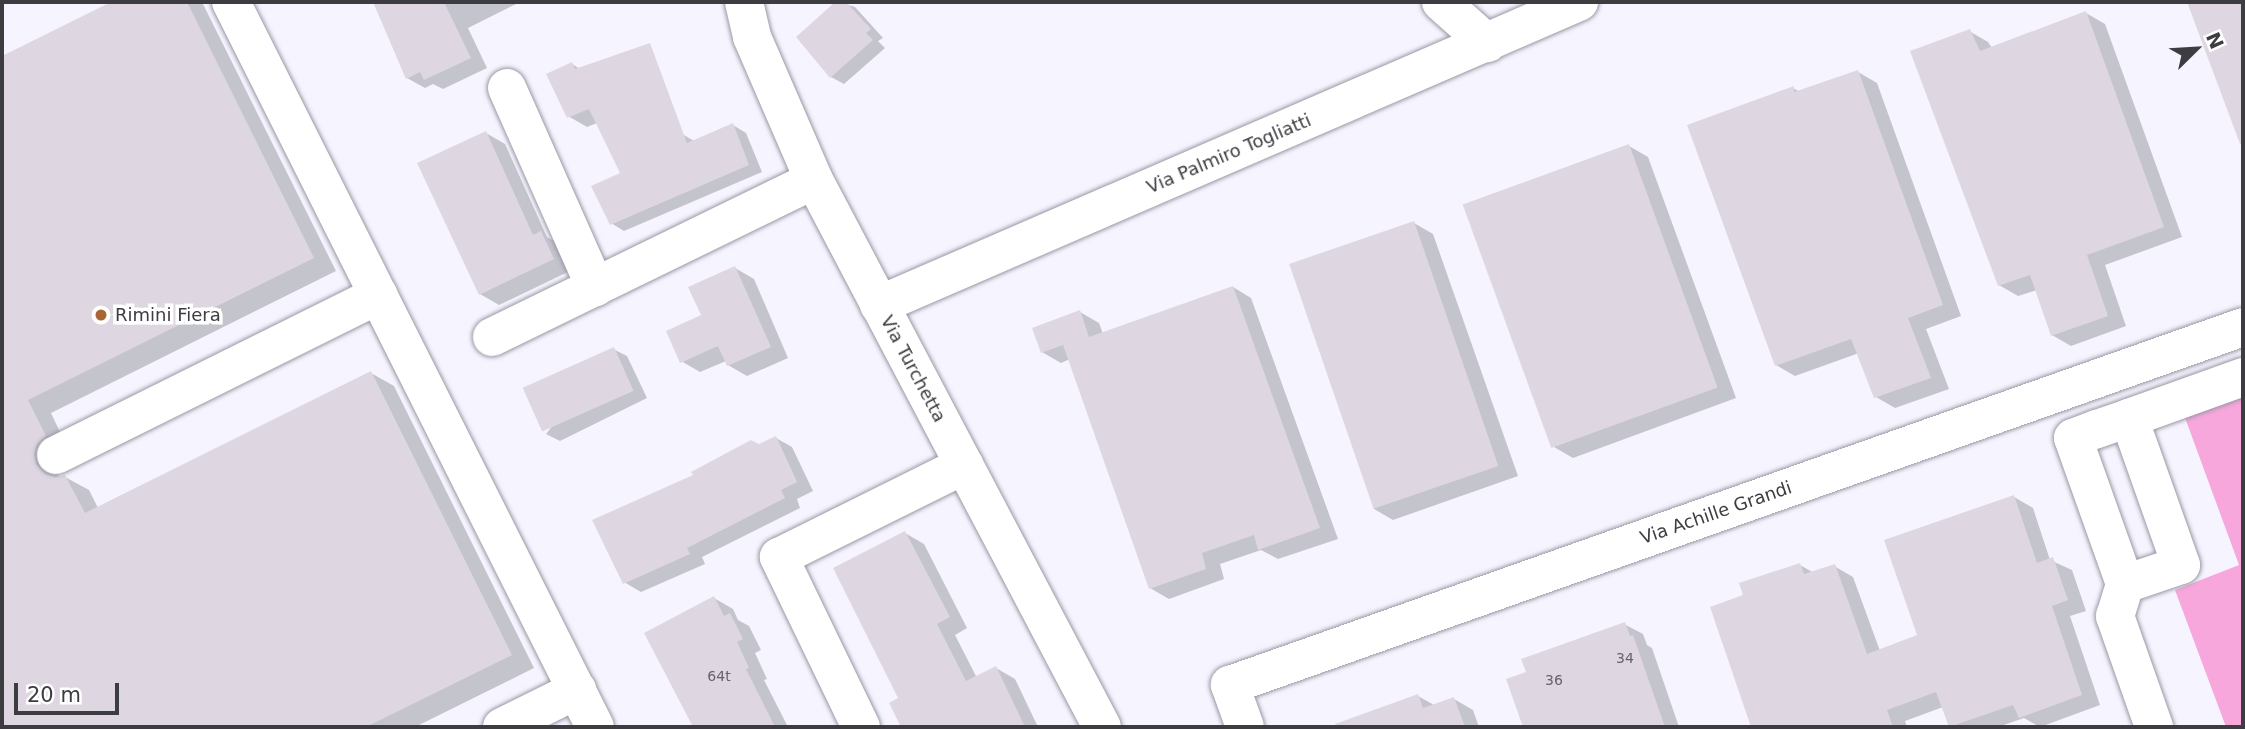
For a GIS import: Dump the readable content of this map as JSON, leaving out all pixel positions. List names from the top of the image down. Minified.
{"streets":{"street":["Via Palmiro Togliatti","Via Turchetta","Via Achille Grandi"]},"crossings":[["Via Palmiro Togliatti","Via Turchetta"]],"places":["Rimini Fiera"],"house_numbers":["34","64t","36"],"scale_bar":"20 m","north":"top right"}
